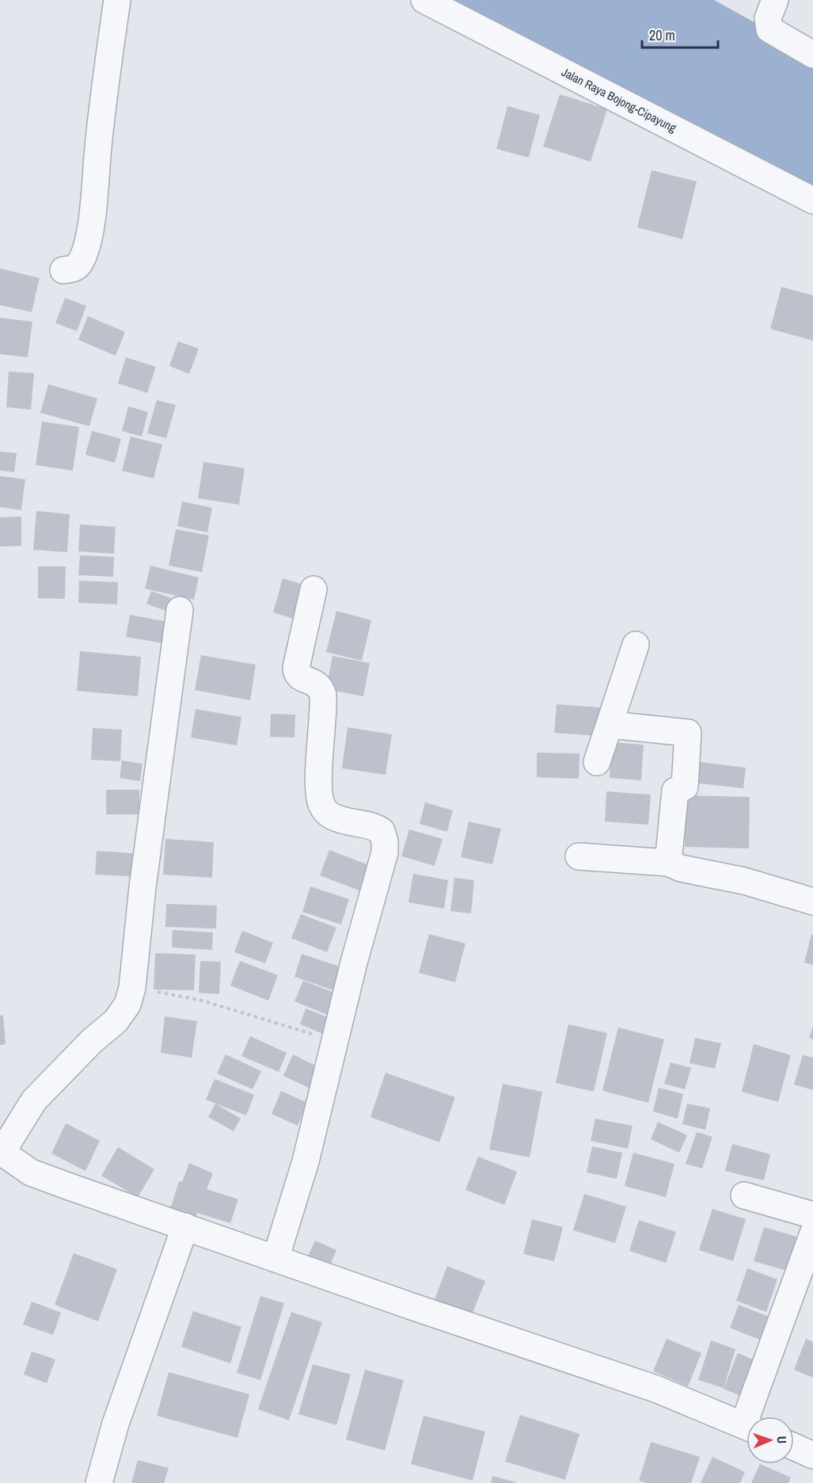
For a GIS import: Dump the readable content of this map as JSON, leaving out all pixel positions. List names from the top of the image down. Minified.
{"streets":{"street":["Jalan Raya Bojong-Cipayung"]},"scale_bar":"20 m","north":"right"}
